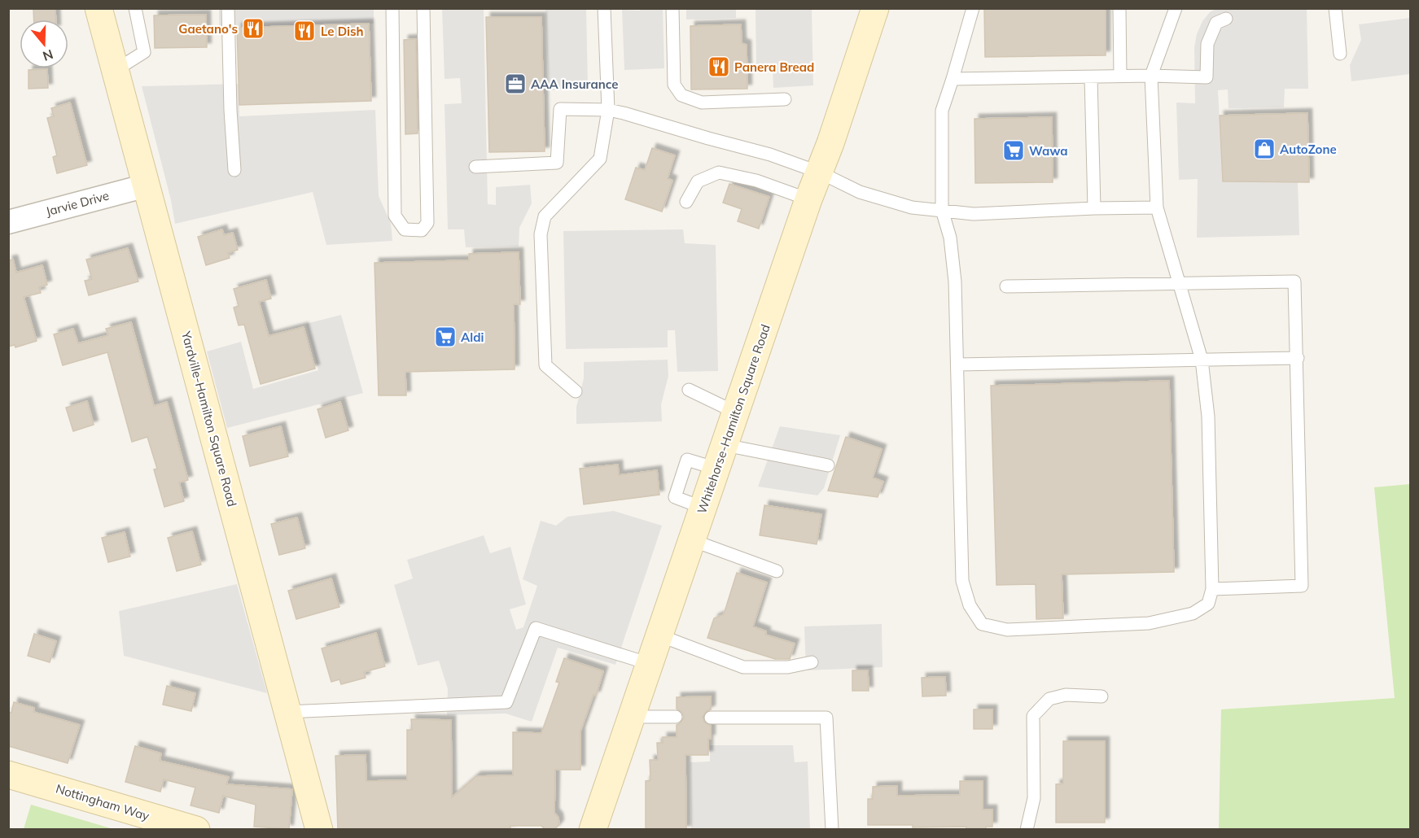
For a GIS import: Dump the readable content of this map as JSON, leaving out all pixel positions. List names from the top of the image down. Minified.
{"streets":{"street":["Jarvie Drive","Yardville-Hamilton Square Road","Whitehorse-Hamilton Square Road","Nottingham Way"]},"crossings":[["Jarvie Drive","Yardville-Hamilton Square Road"]],"places":{"restaurant":["Gaetano's","Le Dish","Panera Bread"],"office":["AAA Insurance"],"shop":["AutoZone"],"supermarket":["Wawa","Aldi"]},"north":"bottom"}
